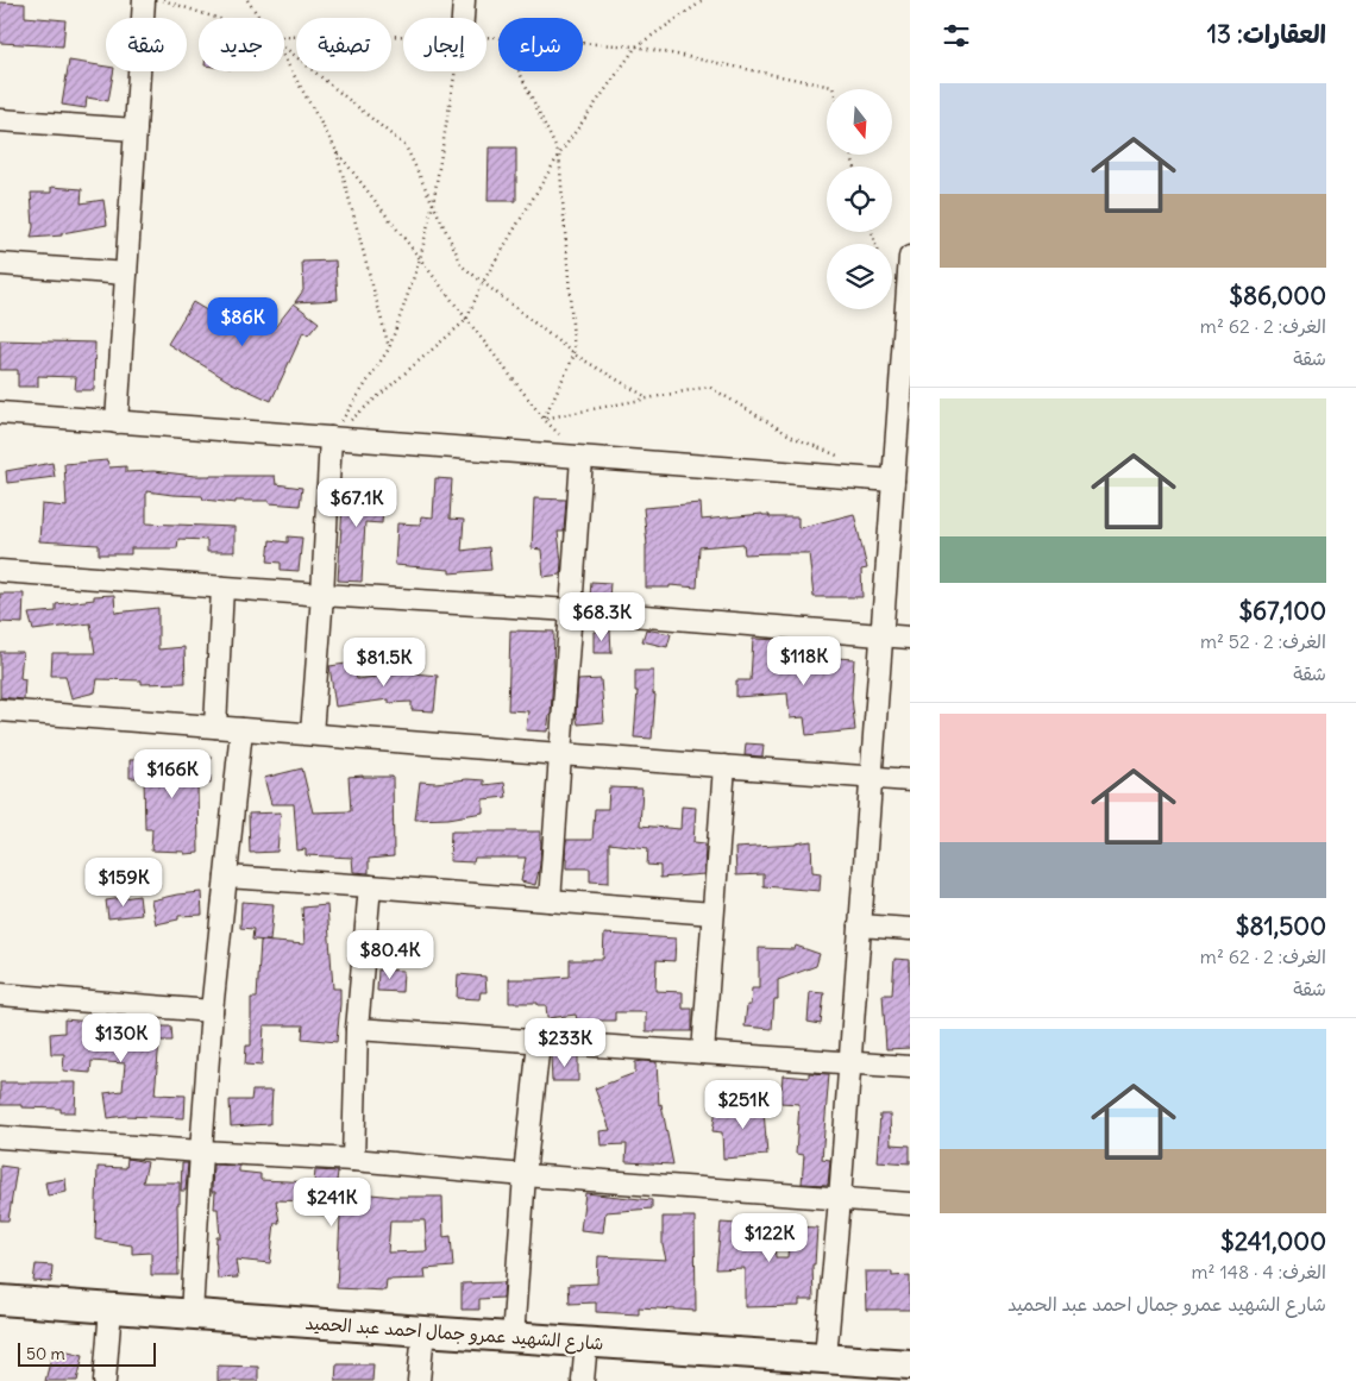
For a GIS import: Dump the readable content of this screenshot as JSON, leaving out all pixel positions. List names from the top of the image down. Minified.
{"streets":{"street":["شارع الشهيد عمرو جمال احمد عبد الحميد"]},"scale_bar":"50 m","north":"bottom","page":{"heading":"العقارات: 13","chip":["شراء","إيجار","تصفية","جديد","شقة"],"list":[{"name":"$86,000","note":"الغرف: 2 · 62 m² · شقة"},{"name":"$67,100","note":"الغرف: 2 · 52 m² · شقة"},{"name":"$81,500","note":"الغرف: 2 · 62 m² · شقة"},{"name":"$241,000","note":"الغرف: 4 · 148 m² · شارع الشهيد عمرو جمال احمد عبد الحميد"}],"price":["$86K","$67.1K","$68.3K","$118K","$81.5K","$166K","$159K","$80.4K","$130K","$233K","$251K","$241K","$122K"],"scale":"50 m"}}
